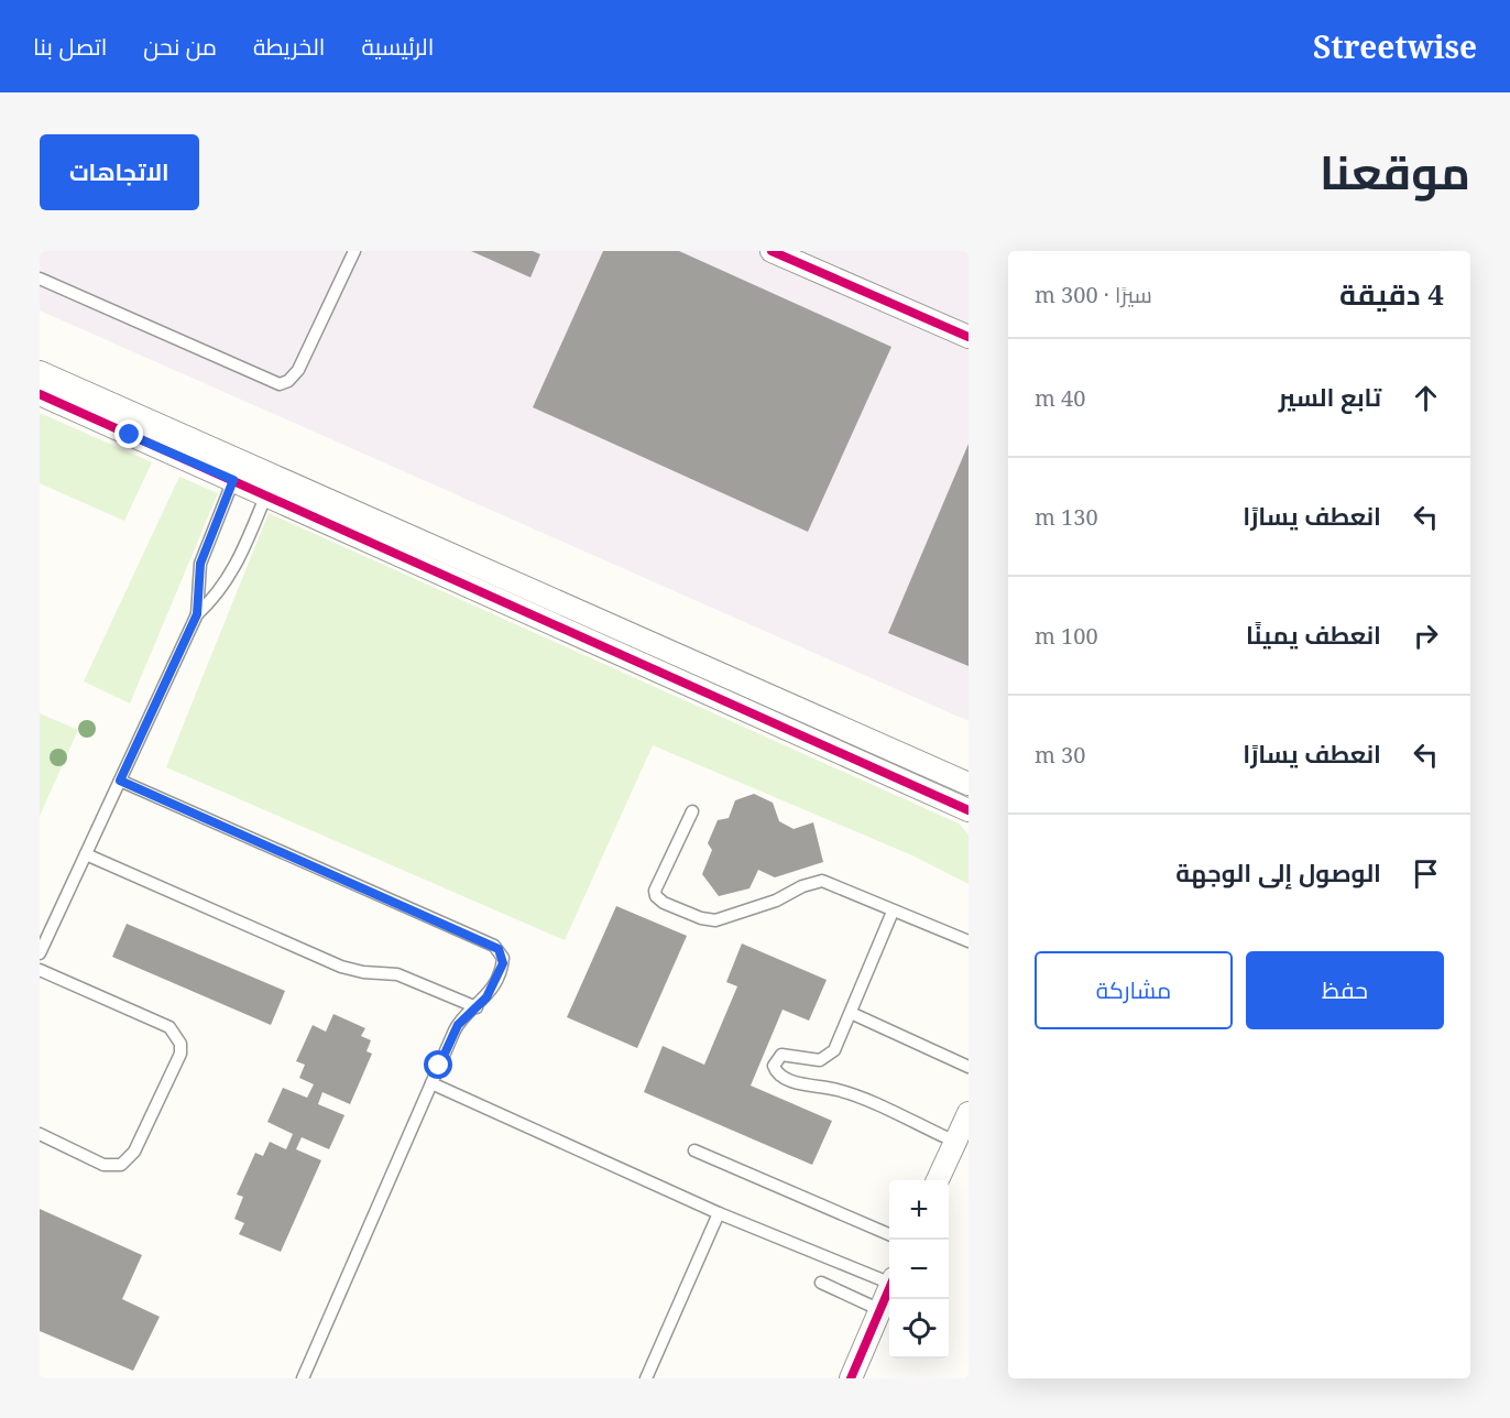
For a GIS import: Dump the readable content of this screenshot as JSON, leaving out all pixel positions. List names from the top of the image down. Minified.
{"page":{"header":"Streetwise","nav":["الرئيسية","الخريطة","من نحن","اتصل بنا"],"title":"موقعنا","buttons":["الاتجاهات",["حفظ","مشاركة"]],"heading":["4 دقيقة","سيرًا · 300 m"],"list":[["تابع السير","40 m"],["انعطف يسارًا","130 m"],["انعطف يمينًا","100 m"],["انعطف يسارًا","30 m"],"الوصول إلى الوجهة"],"map_buttons":["+","−"]}}
